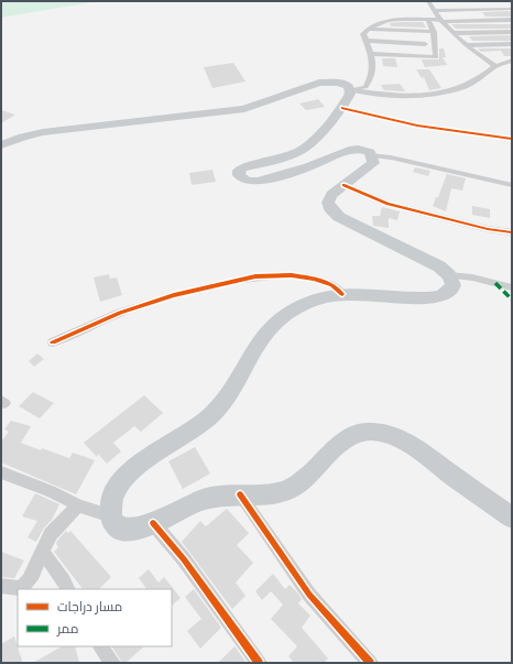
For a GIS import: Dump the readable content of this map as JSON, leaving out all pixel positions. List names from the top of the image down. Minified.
{"legend":["مسار دراجات","ممر"]}
